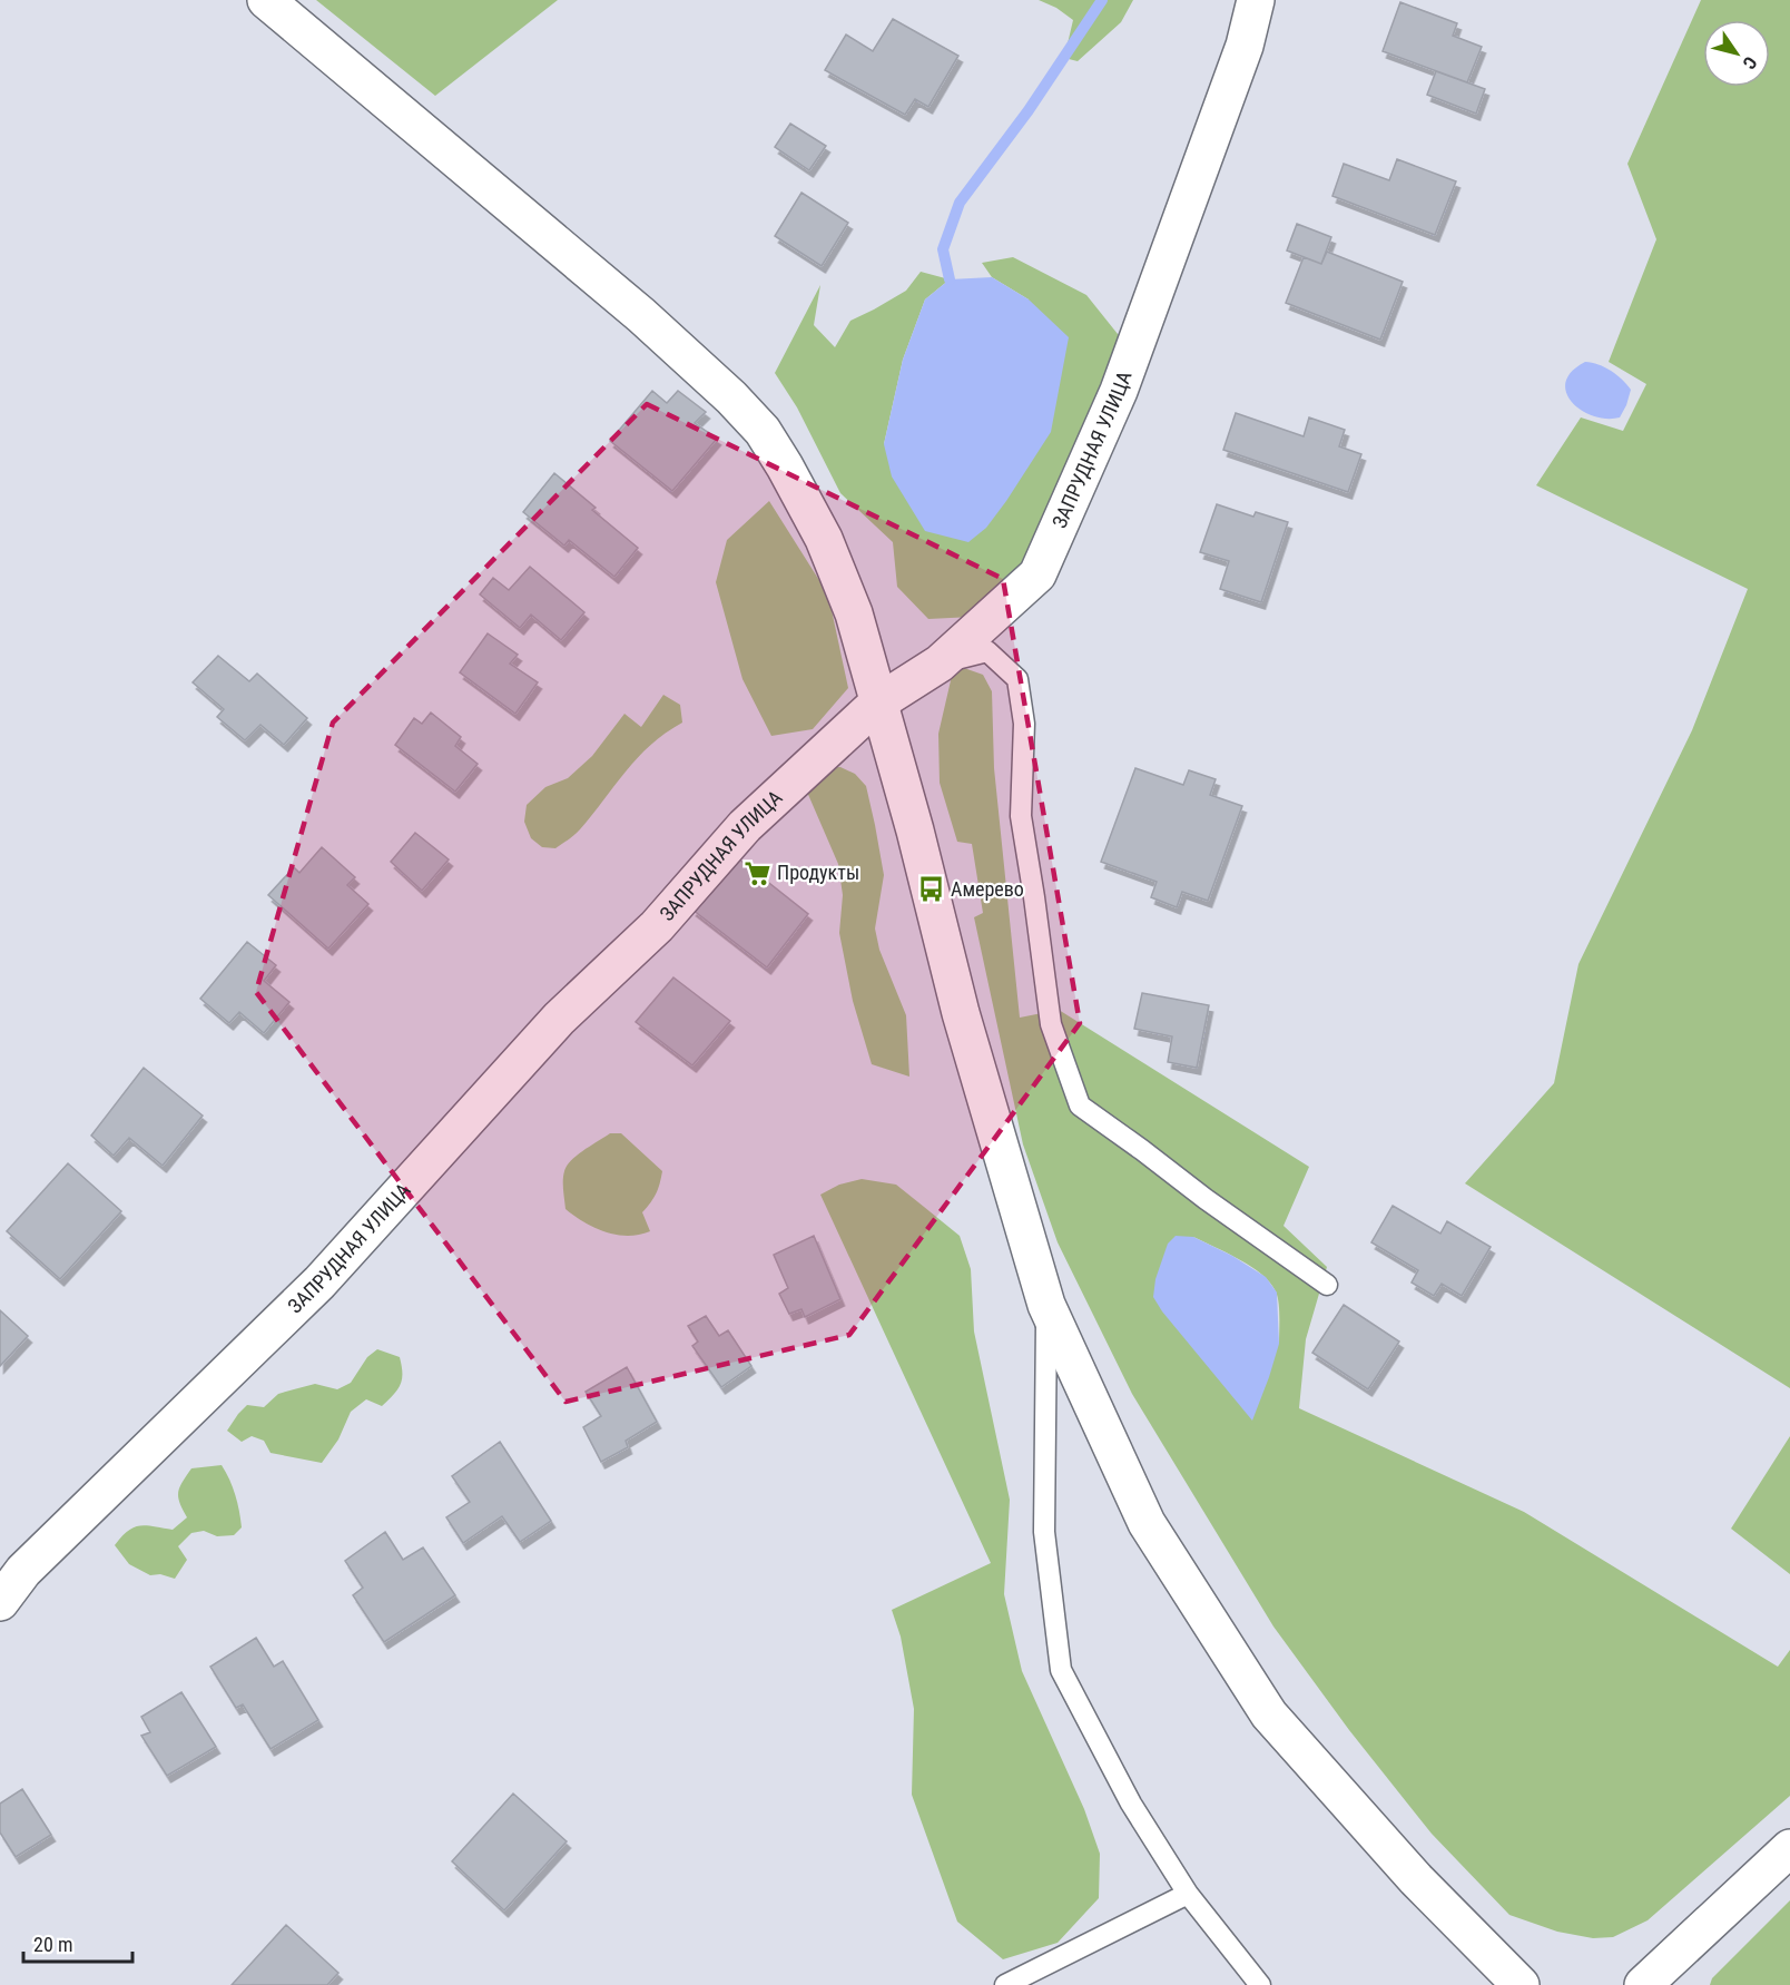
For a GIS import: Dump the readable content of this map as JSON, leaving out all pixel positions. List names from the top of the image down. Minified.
{"streets":{"main road":["ЗАПРУДНАЯ УЛИЦА"]},"places":{"supermarket":["Продукты"],"bus stop":["Амерево"]},"scale_bar":"20 m","north":"bottom right"}
